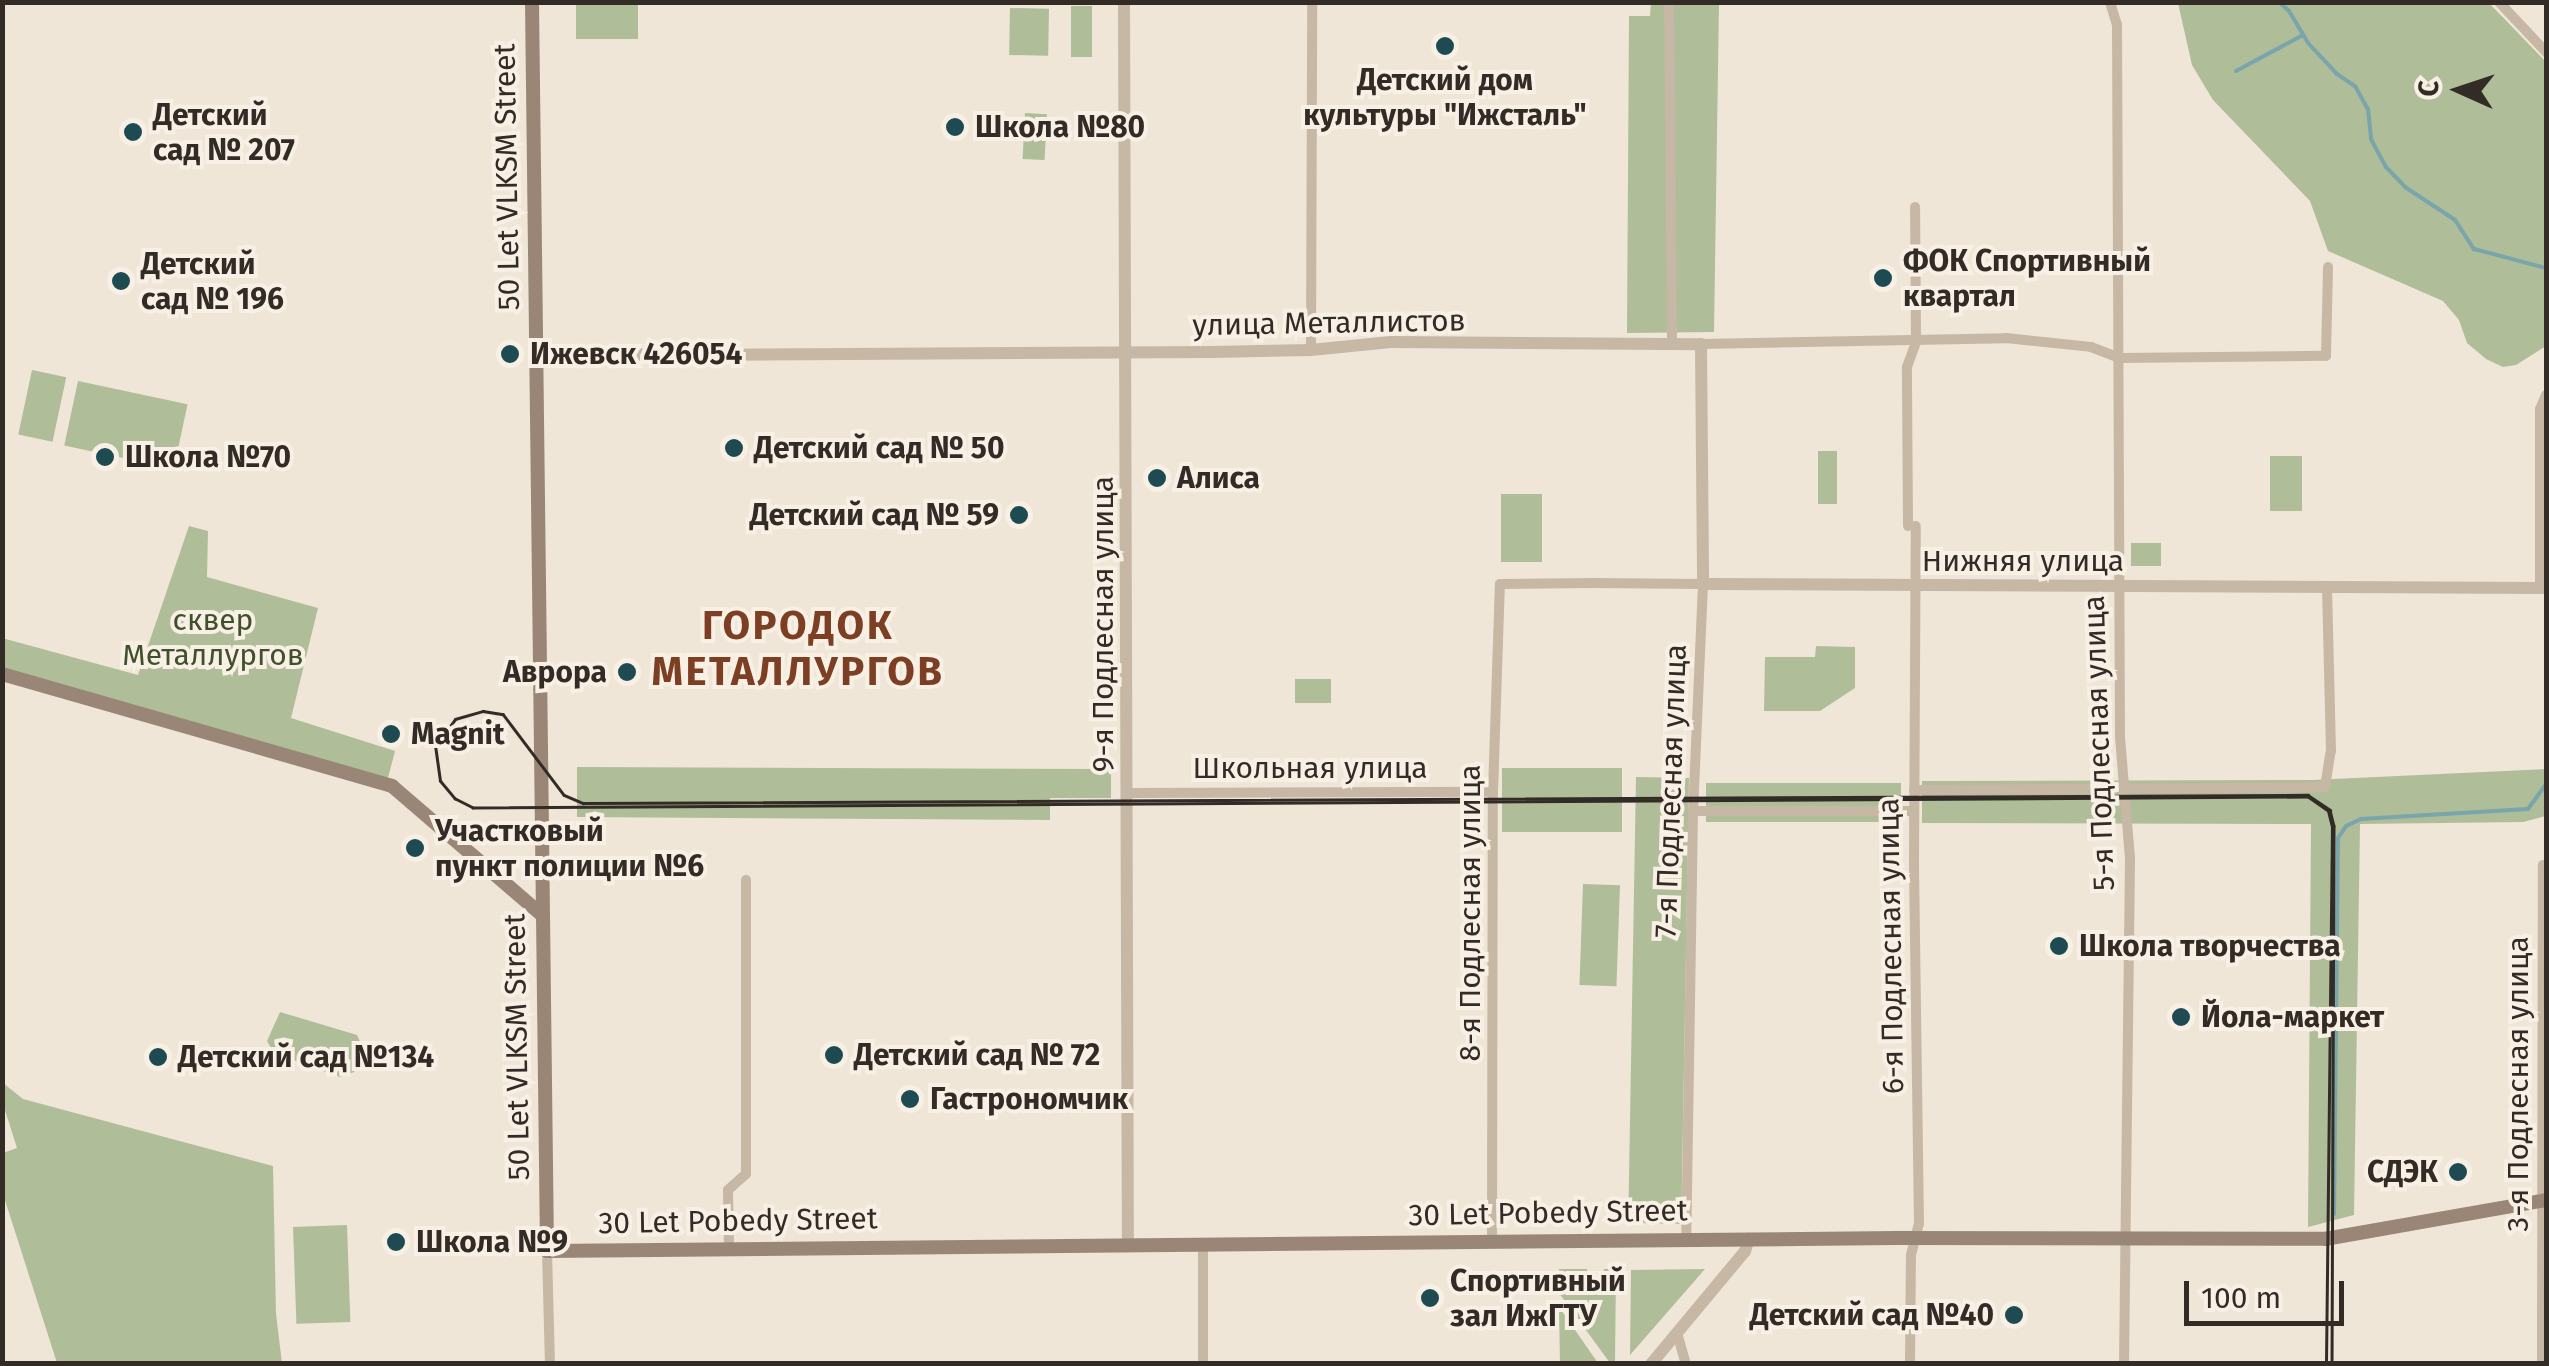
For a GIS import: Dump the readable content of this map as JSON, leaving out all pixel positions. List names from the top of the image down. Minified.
{"streets":{"main road":["50 Let VLKSM Street","30 Let Pobedy Street"],"street":["улица Металлистов","Нижняя улица","9-я Подлесная улица","5-я Подлесная улица","Школьная улица","7-я Подлесная улица","8-я Подлесная улица","6-я Подлесная улица","3-я Подлесная улица"]},"crossings":[["50 Let VLKSM Street","улица Металлистов"],["50 Let VLKSM Street","30 Let Pobedy Street"],["улица Металлистов","9-я Подлесная улица"],["улица Металлистов","5-я Подлесная улица"],["улица Металлистов","7-я Подлесная улица"],["улица Металлистов","6-я Подлесная улица"],["Нижняя улица","5-я Подлесная улица"],["Нижняя улица","7-я Подлесная улица"],["Нижняя улица","8-я Подлесная улица"],["Нижняя улица","6-я Подлесная улица"],["9-я Подлесная улица","Школьная улица"],["9-я Подлесная улица","30 Let Pobedy Street"],["5-я Подлесная улица","30 Let Pobedy Street"],["Школьная улица","8-я Подлесная улица"],["7-я Подлесная улица","30 Let Pobedy Street"],["8-я Подлесная улица","30 Let Pobedy Street"],["6-я Подлесная улица","30 Let Pobedy Street"],["3-я Подлесная улица","30 Let Pobedy Street"]],"districts":["ГОРОДОК МЕТАЛЛУРГОВ"],"parks":["сквер Металлургов"],"places":["Детский дом культуры \"Ижсталь\"","Школа №80","Детский сад № 207","ФОК Спортивный квартал","Детский сад № 196","Ижевск 426054","Детский сад № 50","Школа №70","Алиса","Детский сад № 59","Аврора","Magnit","Участковый пункт полиции №6","Школа творчества","Йола-маркет","Детский сад № 72","Детский сад №134","Гастрономчик","СДЭК","Школа №9","Спортивный зал ИжГТУ","Детский сад №40"],"scale_bar":"100 m","north":"left"}
